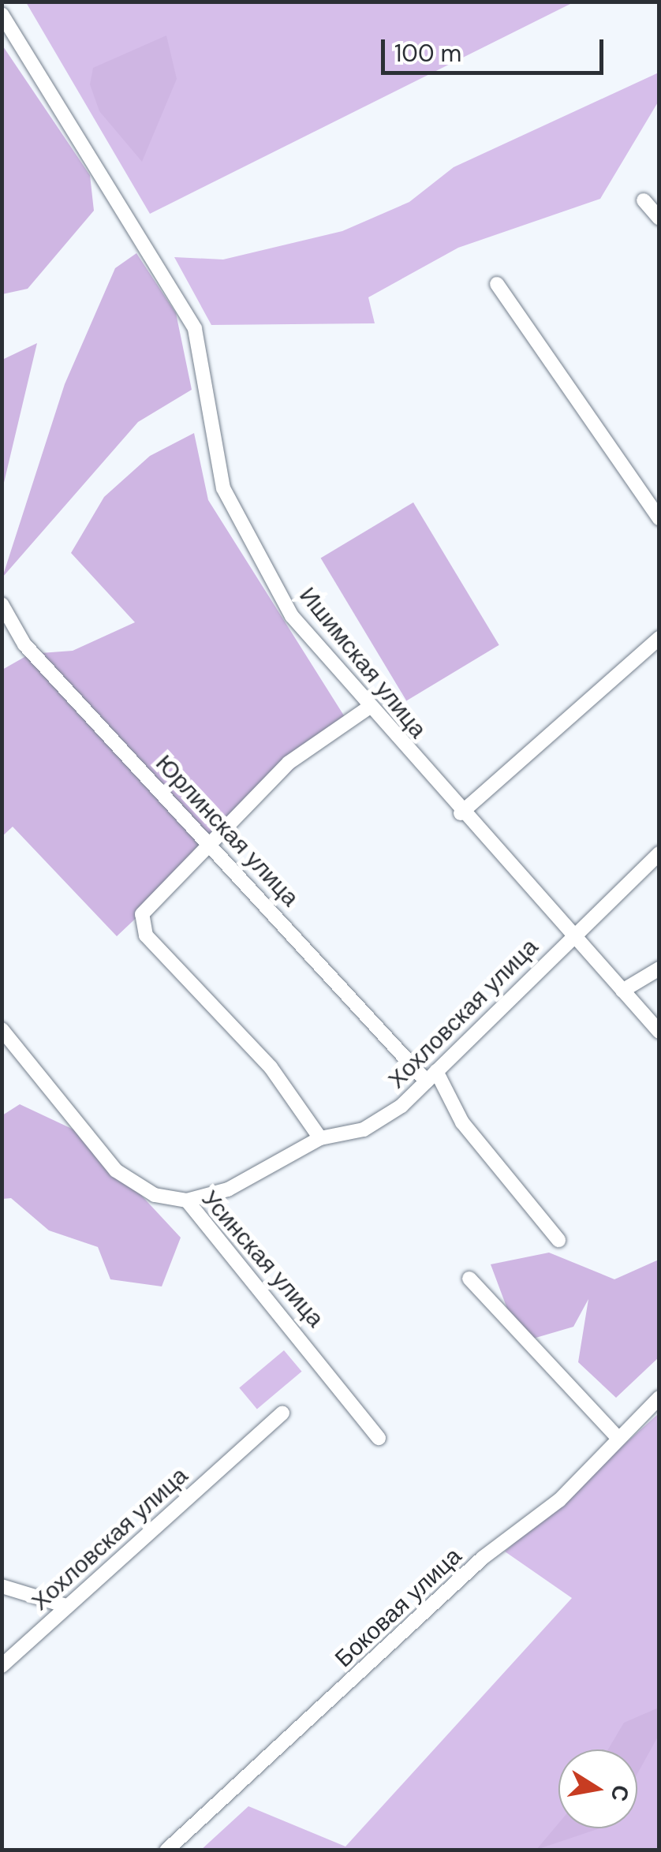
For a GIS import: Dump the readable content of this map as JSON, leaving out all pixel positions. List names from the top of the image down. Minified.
{"streets":{"street":["Ишимская улица","Юрлинская улица","Хохловская улица","Усинская улица","Боковая улица"]},"crossings":[["Ишимская улица","Хохловская улица"],["Юрлинская улица","Хохловская улица"],["Хохловская улица","Усинская улица"]],"scale_bar":"100 m","north":"right"}
